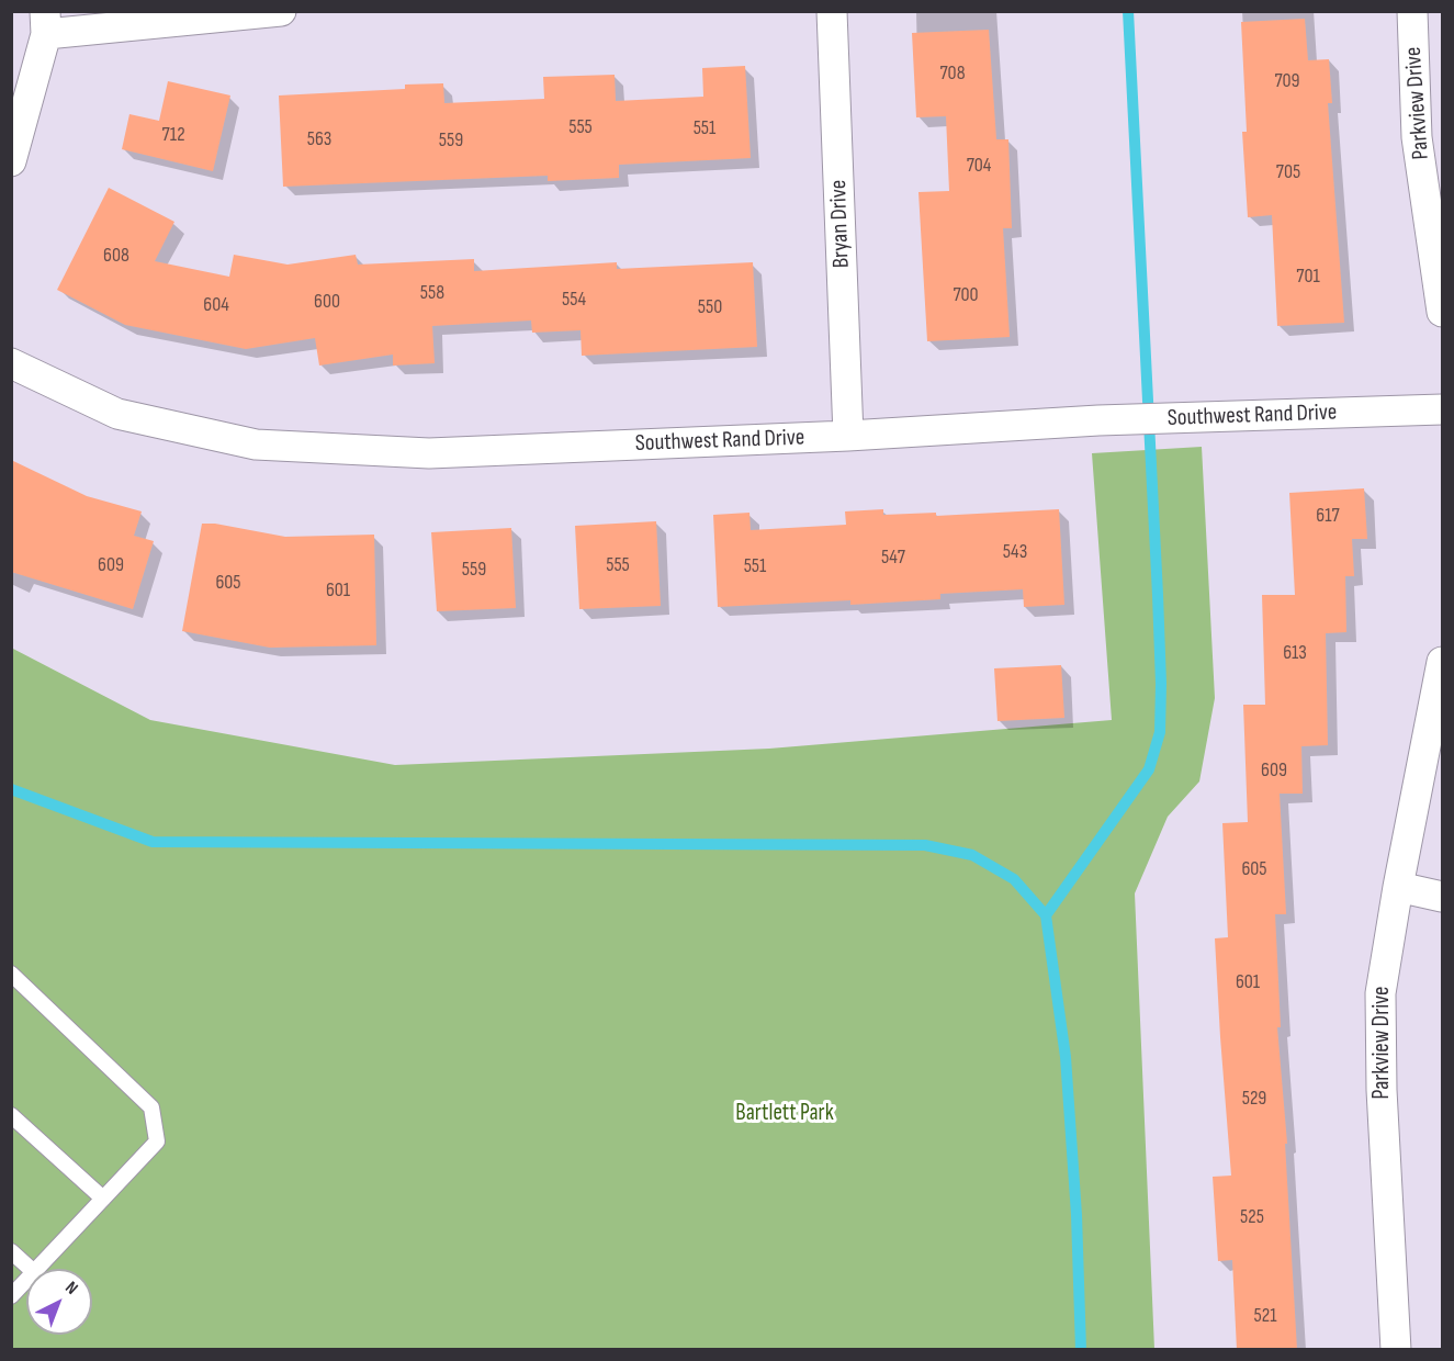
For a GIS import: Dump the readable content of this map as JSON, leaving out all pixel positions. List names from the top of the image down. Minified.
{"streets":{"street":["Parkview Drive","Bryan Drive","Southwest Rand Drive"]},"crossings":[["Bryan Drive","Southwest Rand Drive"]],"parks":["Bartlett Park"],"house_numbers":["708","709","555","551","712","563","559","704","705","608","701","558","700","554","600","604","550","617","543","547","609","555","551","559","605","601","613","609","605","601","529","525","521"],"north":"top right"}
